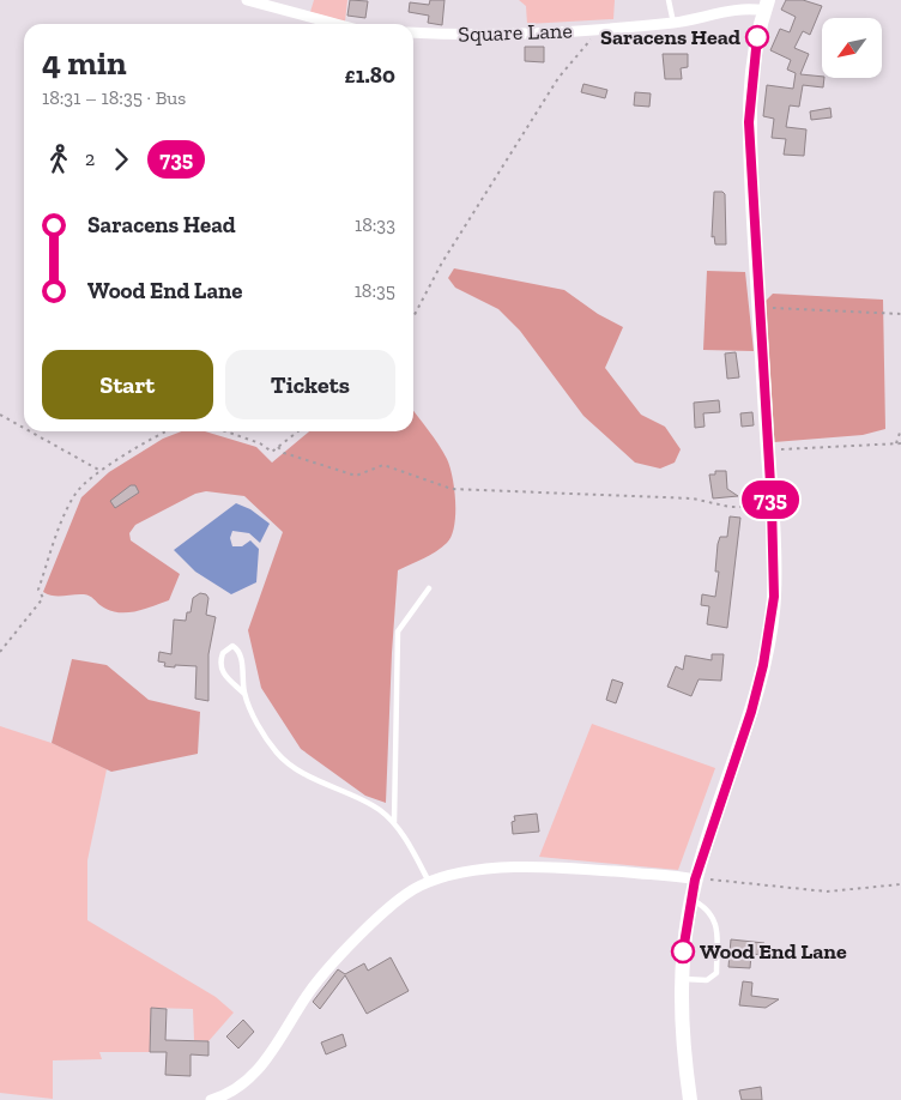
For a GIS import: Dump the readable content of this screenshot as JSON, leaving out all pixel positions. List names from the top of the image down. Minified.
{"streets":{"street":["Square Lane"]},"places":["Saracens Head","Wood End Lane"],"lines":["bus line 735"],"north":"bottom left","page":{"on_map":"735","heading":["4 min","18:31 – 18:35 · Bus","£1.80"],"legs":["2","735"],"list":[{"name":"Saracens Head","value":"18:33"},{"name":"Wood End Lane","value":"18:35"}],"buttons":["Start","Tickets"]}}
